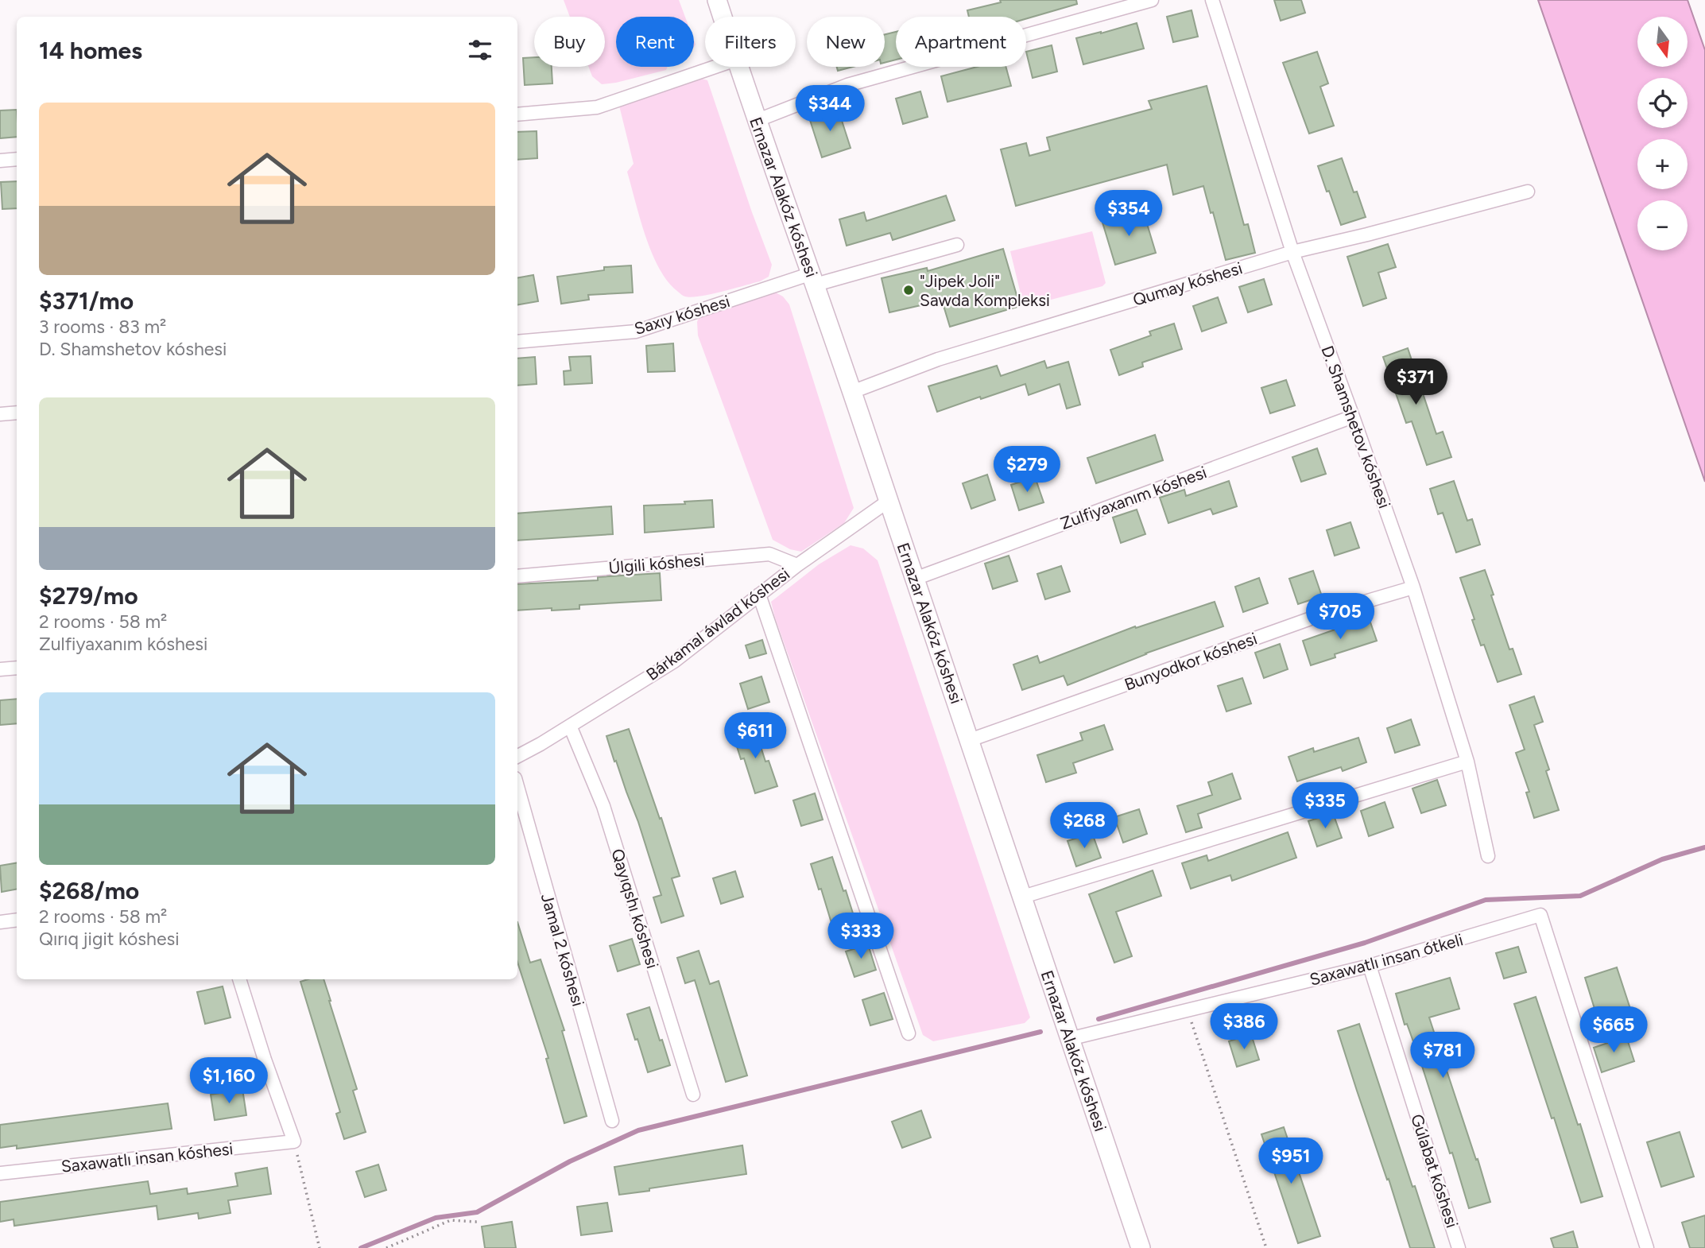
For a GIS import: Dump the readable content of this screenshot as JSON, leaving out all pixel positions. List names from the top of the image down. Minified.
{"streets":{"main road":["Ernazar Alakóz kóshesi"],"street":["Qumay kóshesi","Saxıy kóshesi","D. Shamshetov kóshesi","Zulfiyaxanım kóshesi","Úlgili kóshesi","Bárkamal áwlad kóshesi","Bunyodkor kóshesi","Qayıqshı kóshesi","Jamal 2 kóshesi","Saxawatlı insan ótkeli","Saxawatlı insan kóshesi","Gúlabat kóshesi"]},"crossings":[["Ernazar Alakóz kóshesi","Qumay kóshesi"],["Ernazar Alakóz kóshesi","Saxıy kóshesi"],["Ernazar Alakóz kóshesi","Zulfiyaxanım kóshesi"],["Ernazar Alakóz kóshesi","Bárkamal áwlad kóshesi"],["Ernazar Alakóz kóshesi","Bunyodkor kóshesi"],["Ernazar Alakóz kóshesi","Saxawatlı insan ótkeli"],["Qumay kóshesi","D. Shamshetov kóshesi"],["D. Shamshetov kóshesi","Zulfiyaxanım kóshesi"],["D. Shamshetov kóshesi","Bunyodkor kóshesi"],["Úlgili kóshesi","Bárkamal áwlad kóshesi"],["Bárkamal áwlad kóshesi","Qayıqshı kóshesi"],["Saxawatlı insan ótkeli","Gúlabat kóshesi"]],"places":["\"Jipek Joli\" Sawda Kompleksi"],"north":"bottom","page":{"map_buttons":["+","−"],"chip":["Buy","Rent","Filters","New","Apartment"],"heading":"14 homes","list":[{"name":"$371/mo","note":"3 rooms · 83 m² · D. Shamshetov kóshesi"},{"name":"$279/mo","note":"2 rooms · 58 m² · Zulfiyaxanım kóshesi"},{"name":"$268/mo","note":"2 rooms · 58 m² · Qırıq jigit kóshesi"}],"price":["$344","$354","$371","$279","$705","$611","$335","$268","$333","$386","$665","$781","$1,160","$951"]}}
